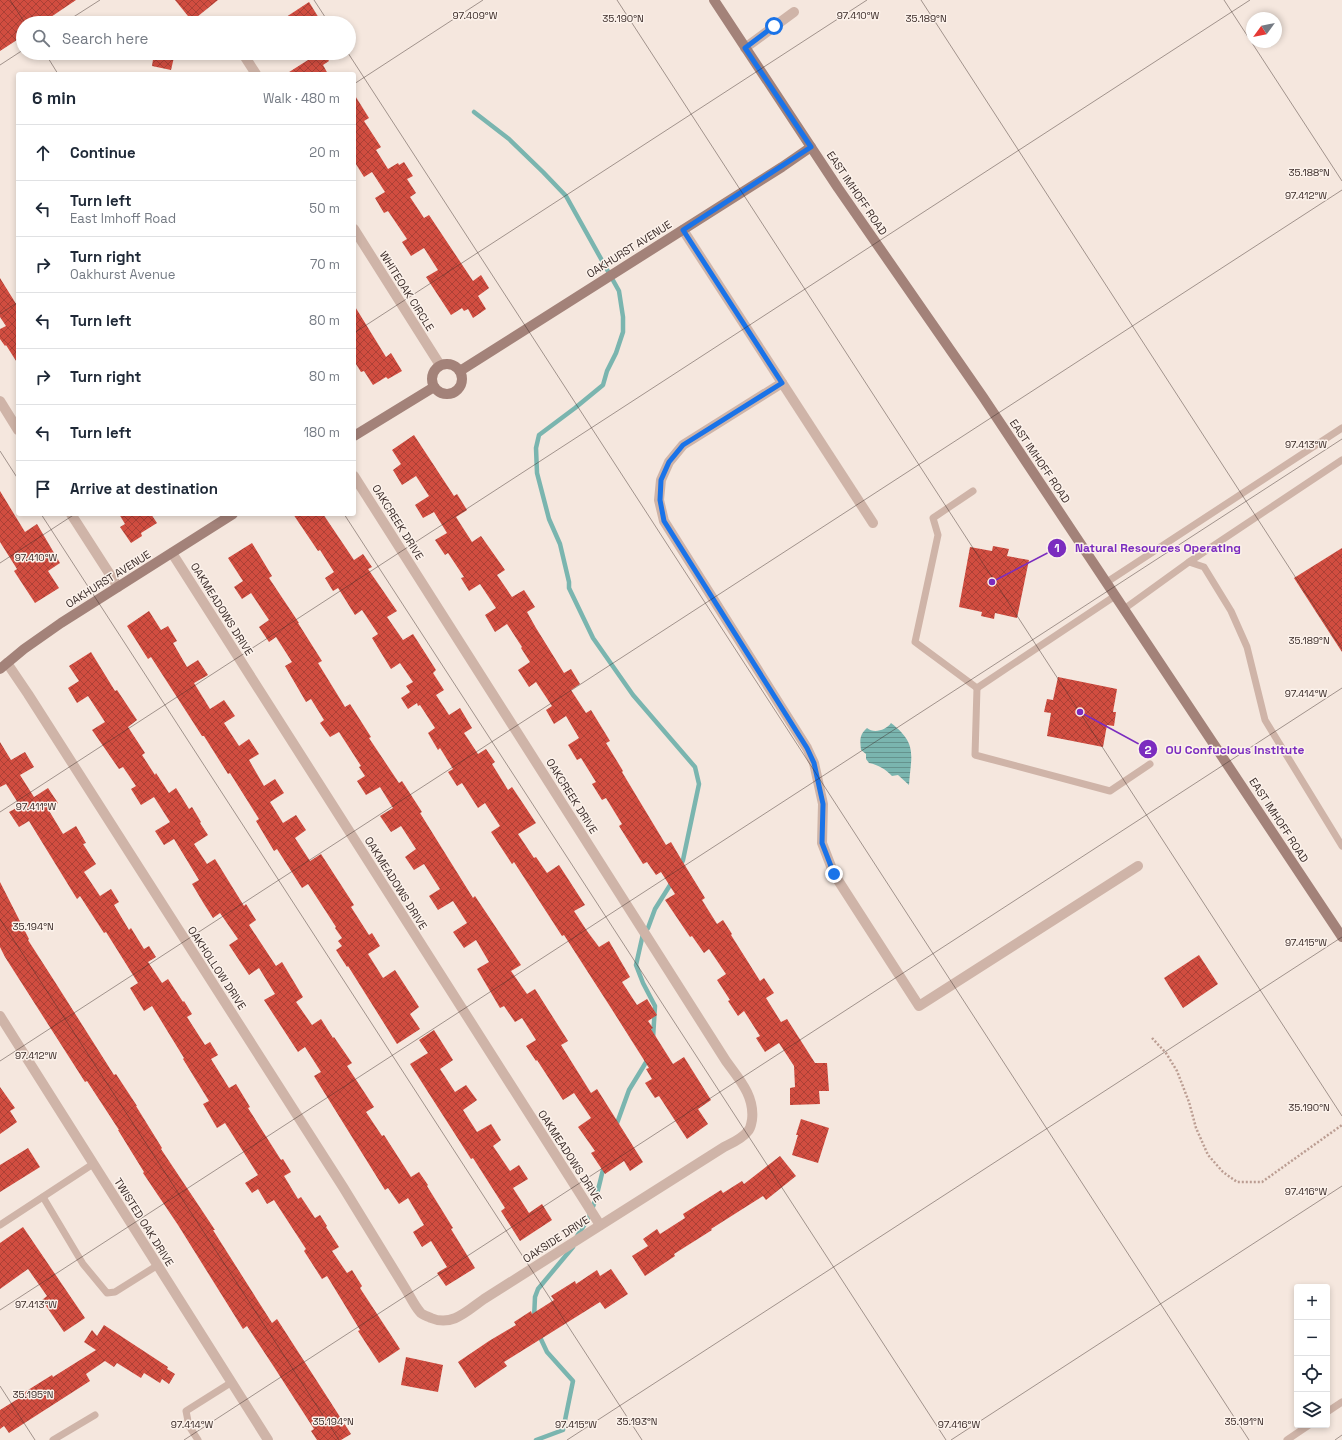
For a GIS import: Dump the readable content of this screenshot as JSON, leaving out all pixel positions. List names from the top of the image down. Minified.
{"streets":{"main road":["EAST IMHOFF ROAD","OAKHURST AVENUE"],"street":["WHITEOAK CIRCLE","OAKCREEK DRIVE","OAKMEADOWS DRIVE","OAKHOLLOW DRIVE","TWISTED OAK DRIVE","OAKSIDE DRIVE"]},"crossings":[["EAST IMHOFF ROAD","OAKHURST AVENUE"],["OAKHURST AVENUE","WHITEOAK CIRCLE"],["OAKHURST AVENUE","OAKMEADOWS DRIVE"],["OAKHURST AVENUE","OAKHOLLOW DRIVE"],["OAKCREEK DRIVE","OAKSIDE DRIVE"],["OAKMEADOWS DRIVE","OAKSIDE DRIVE"],["OAKHOLLOW DRIVE","OAKSIDE DRIVE"]],"places":["Natural Resources Operating","OU Confucious Institute"],"north":"bottom left","page":{"search":"Search here","heading":["6 min","Walk · 480 m"],"list":[["Continue","20 m"],["Turn left","East Imhoff Road","50 m"],["Turn right","Oakhurst Avenue","70 m"],["Turn left","80 m"],["Turn right","80 m"],["Turn left","180 m"],"Arrive at destination"],"map_buttons":["+","−"]},"coordinates":["97.409°W","97.410°W","35.190°N","35.189°N","35.188°N","97.412°W","97.413°W","97.414°W","97.411°W","35.194°N","97.415°W","97.416°W","35.195°N","35.193°N","35.191°N"]}
